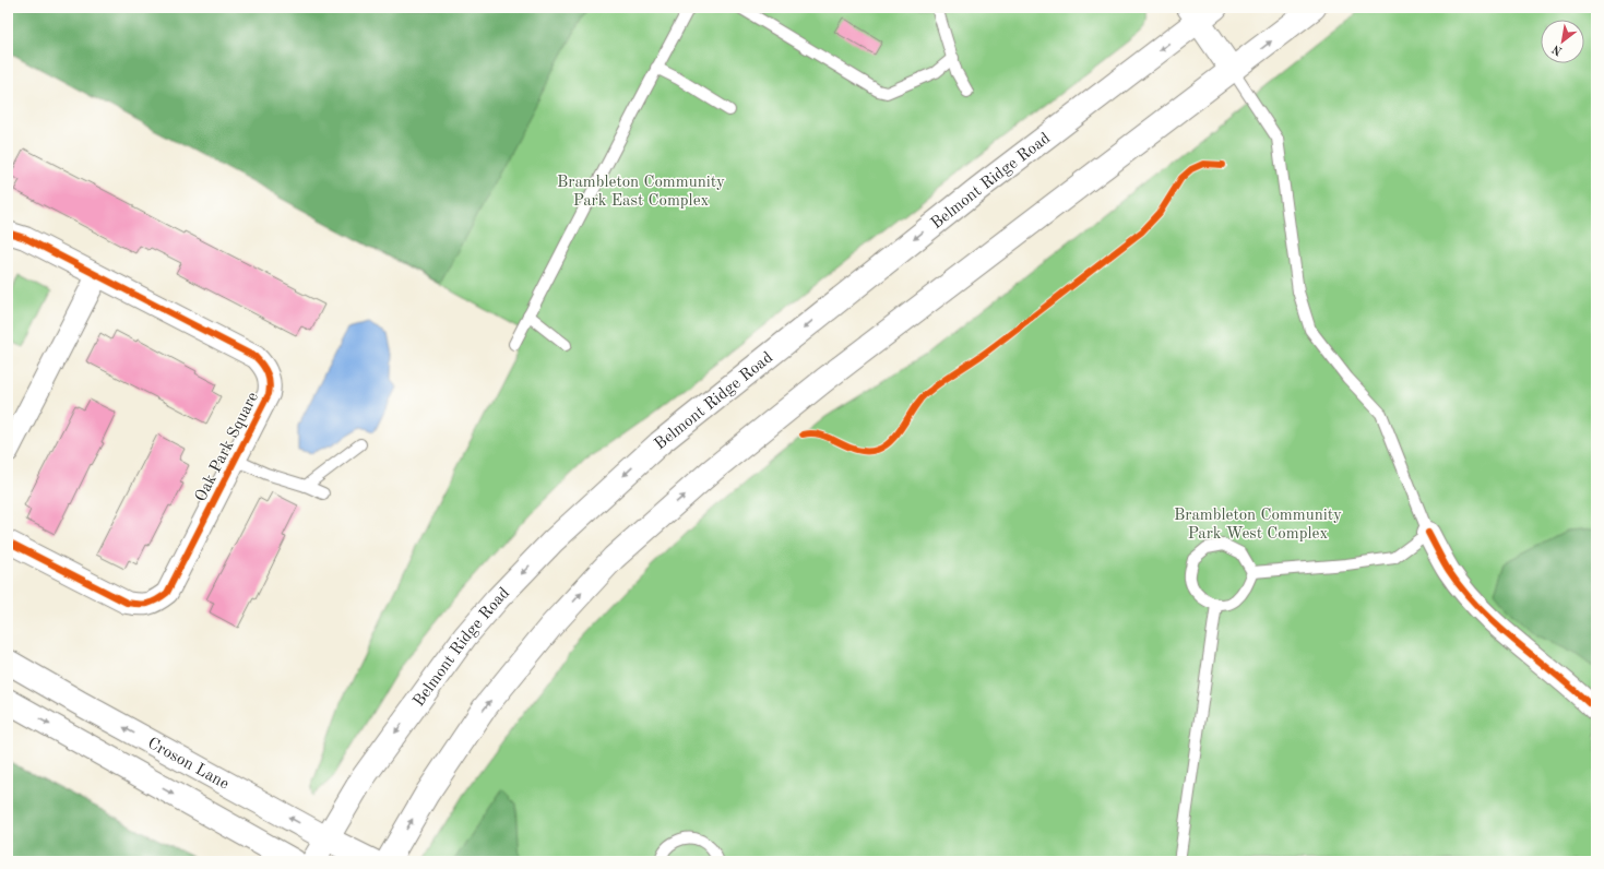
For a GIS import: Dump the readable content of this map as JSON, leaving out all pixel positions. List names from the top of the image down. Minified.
{"streets":{"main road":["Belmont Ridge Road","Croson Lane"],"street":["Oak Park Square"]},"crossings":[["Belmont Ridge Road","Croson Lane"]],"parks":["Brambleton Community Park East Complex","Brambleton Community Park West Complex"],"north":"bottom left"}
